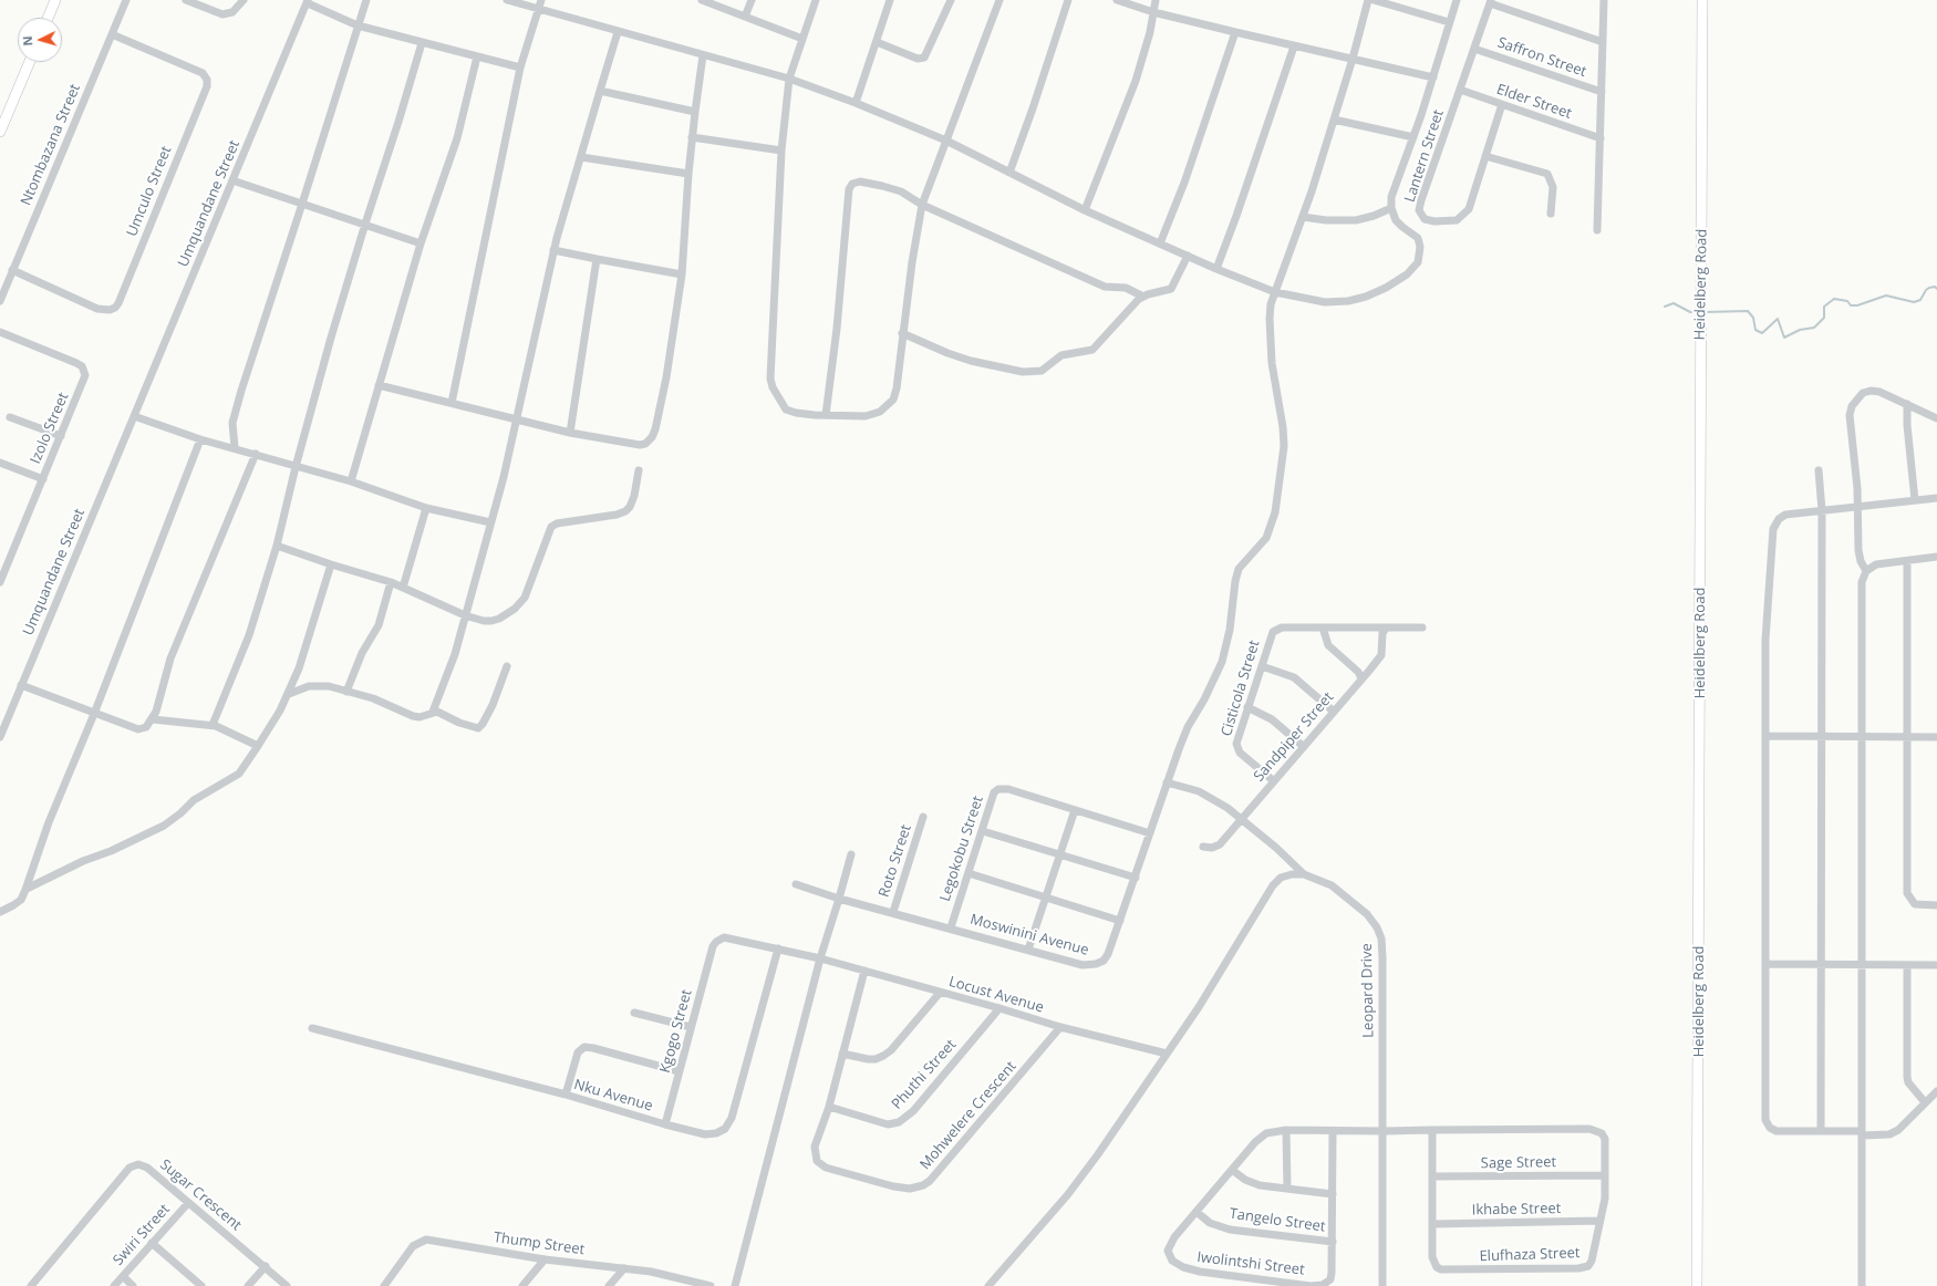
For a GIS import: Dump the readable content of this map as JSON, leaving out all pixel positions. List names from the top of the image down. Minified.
{"streets":{"main road":["Heidelberg Road"],"street":["Saffron Street","Elder Street","Ntombazana Street","Lantern Street","Umculo Street","Umquandane Street","Izolo Street","Cisticola Street","Sandpiper Street","Legokobu Street","Roto Street","Moswinini Avenue","Leopard Drive","Locust Avenue","Kgogo Street","Phuthi Street","Nku Avenue","Mohwelere Crescent","Sage Street","Sugar Crescent","Ikhabe Street","Tangelo Street","Swiri Street","Thump Street","Elufhaza Street","Iwolintshi Street"]},"crossings":[["Saffron Street","Lantern Street"],["Elder Street","Lantern Street"],["Ntombazana Street","Umculo Street"],["Cisticola Street","Sandpiper Street"],["Sandpiper Street","Leopard Drive"],["Legokobu Street","Moswinini Avenue"],["Roto Street","Moswinini Avenue"],["Moswinini Avenue","Leopard Drive"],["Leopard Drive","Elufhaza Street"],["Leopard Drive","Iwolintshi Street"],["Locust Avenue","Kgogo Street"],["Locust Avenue","Phuthi Street"],["Locust Avenue","Nku Avenue"],["Locust Avenue","Mohwelere Crescent"],["Kgogo Street","Nku Avenue"],["Phuthi Street","Mohwelere Crescent"],["Sage Street","Elufhaza Street"],["Sugar Crescent","Swiri Street"],["Ikhabe Street","Elufhaza Street"],["Tangelo Street","Iwolintshi Street"],["Elufhaza Street","Iwolintshi Street"]],"north":"left"}
